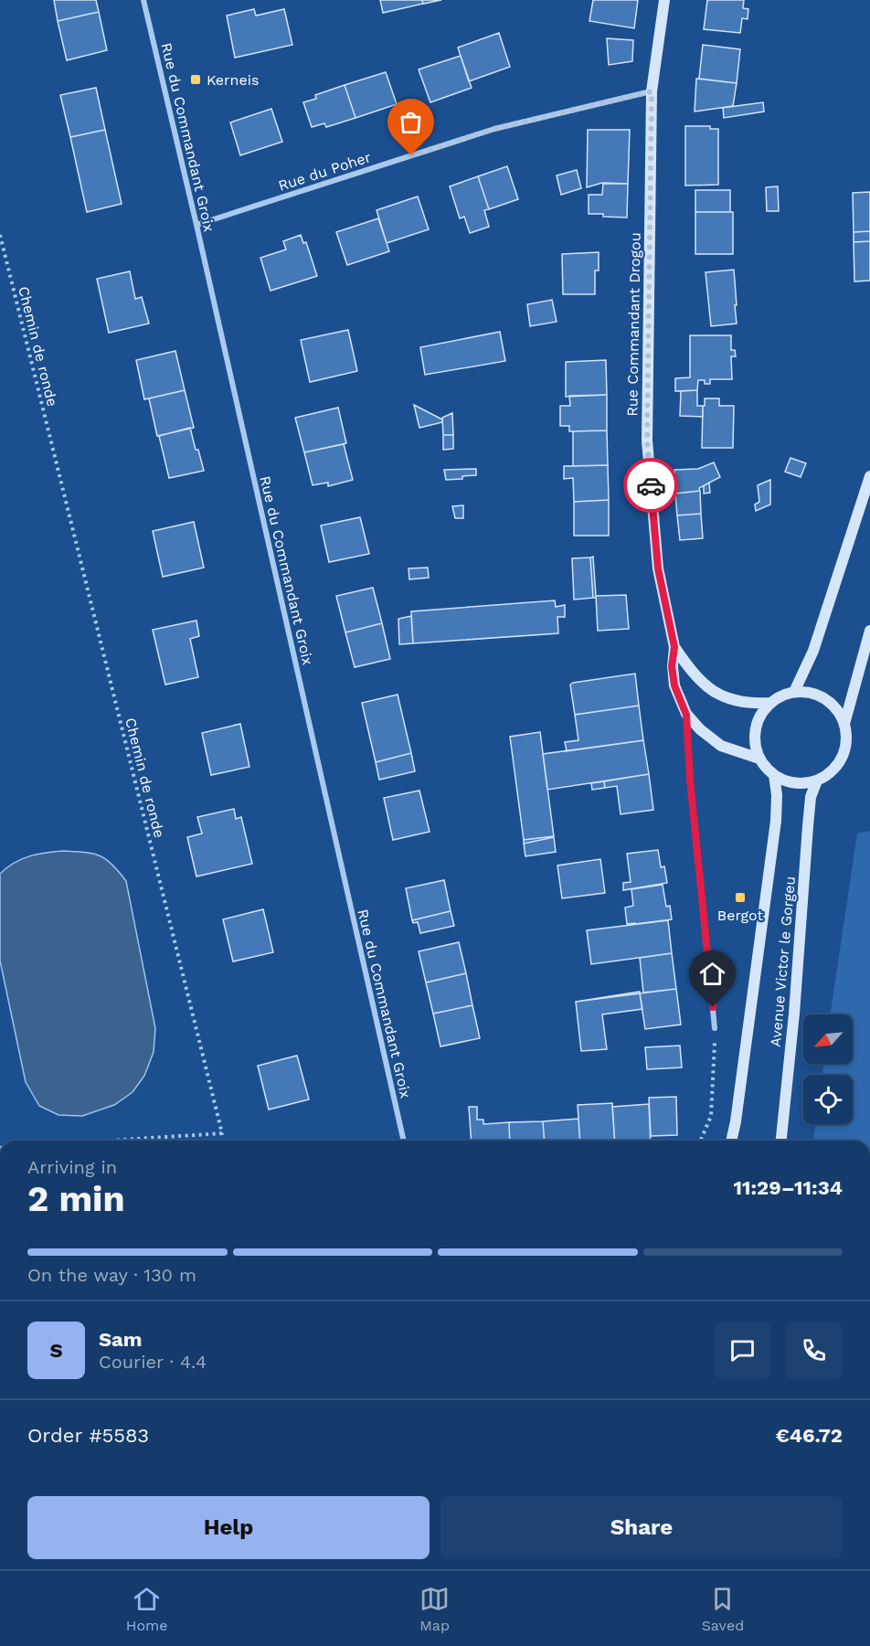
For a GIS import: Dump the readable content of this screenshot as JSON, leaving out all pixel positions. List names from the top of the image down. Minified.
{"streets":{"main road":["Rue Commandant Drogou","Avenue Victor le Gorgeu"],"street":["Rue du Commandant Groix","Rue du Poher"],"path":["Chemin de ronde"]},"crossings":[["Rue du Commandant Groix","Rue du Poher"],["Rue du Poher","Rue Commandant Drogou"],["Rue Commandant Drogou","Avenue Victor le Gorgeu"]],"places":{"transit":["Kerneis","Bergot"]},"north":"bottom left","page":{"heading":["2 min","Arriving in","11:29–11:34"],"panel":["Sam","Courier · 4.4","Order #5583","€46.72"],"bar":"On the way · 130 m","round":"S","buttons":["Help","Share"],"tabs":["Home","Map","Saved"]}}
